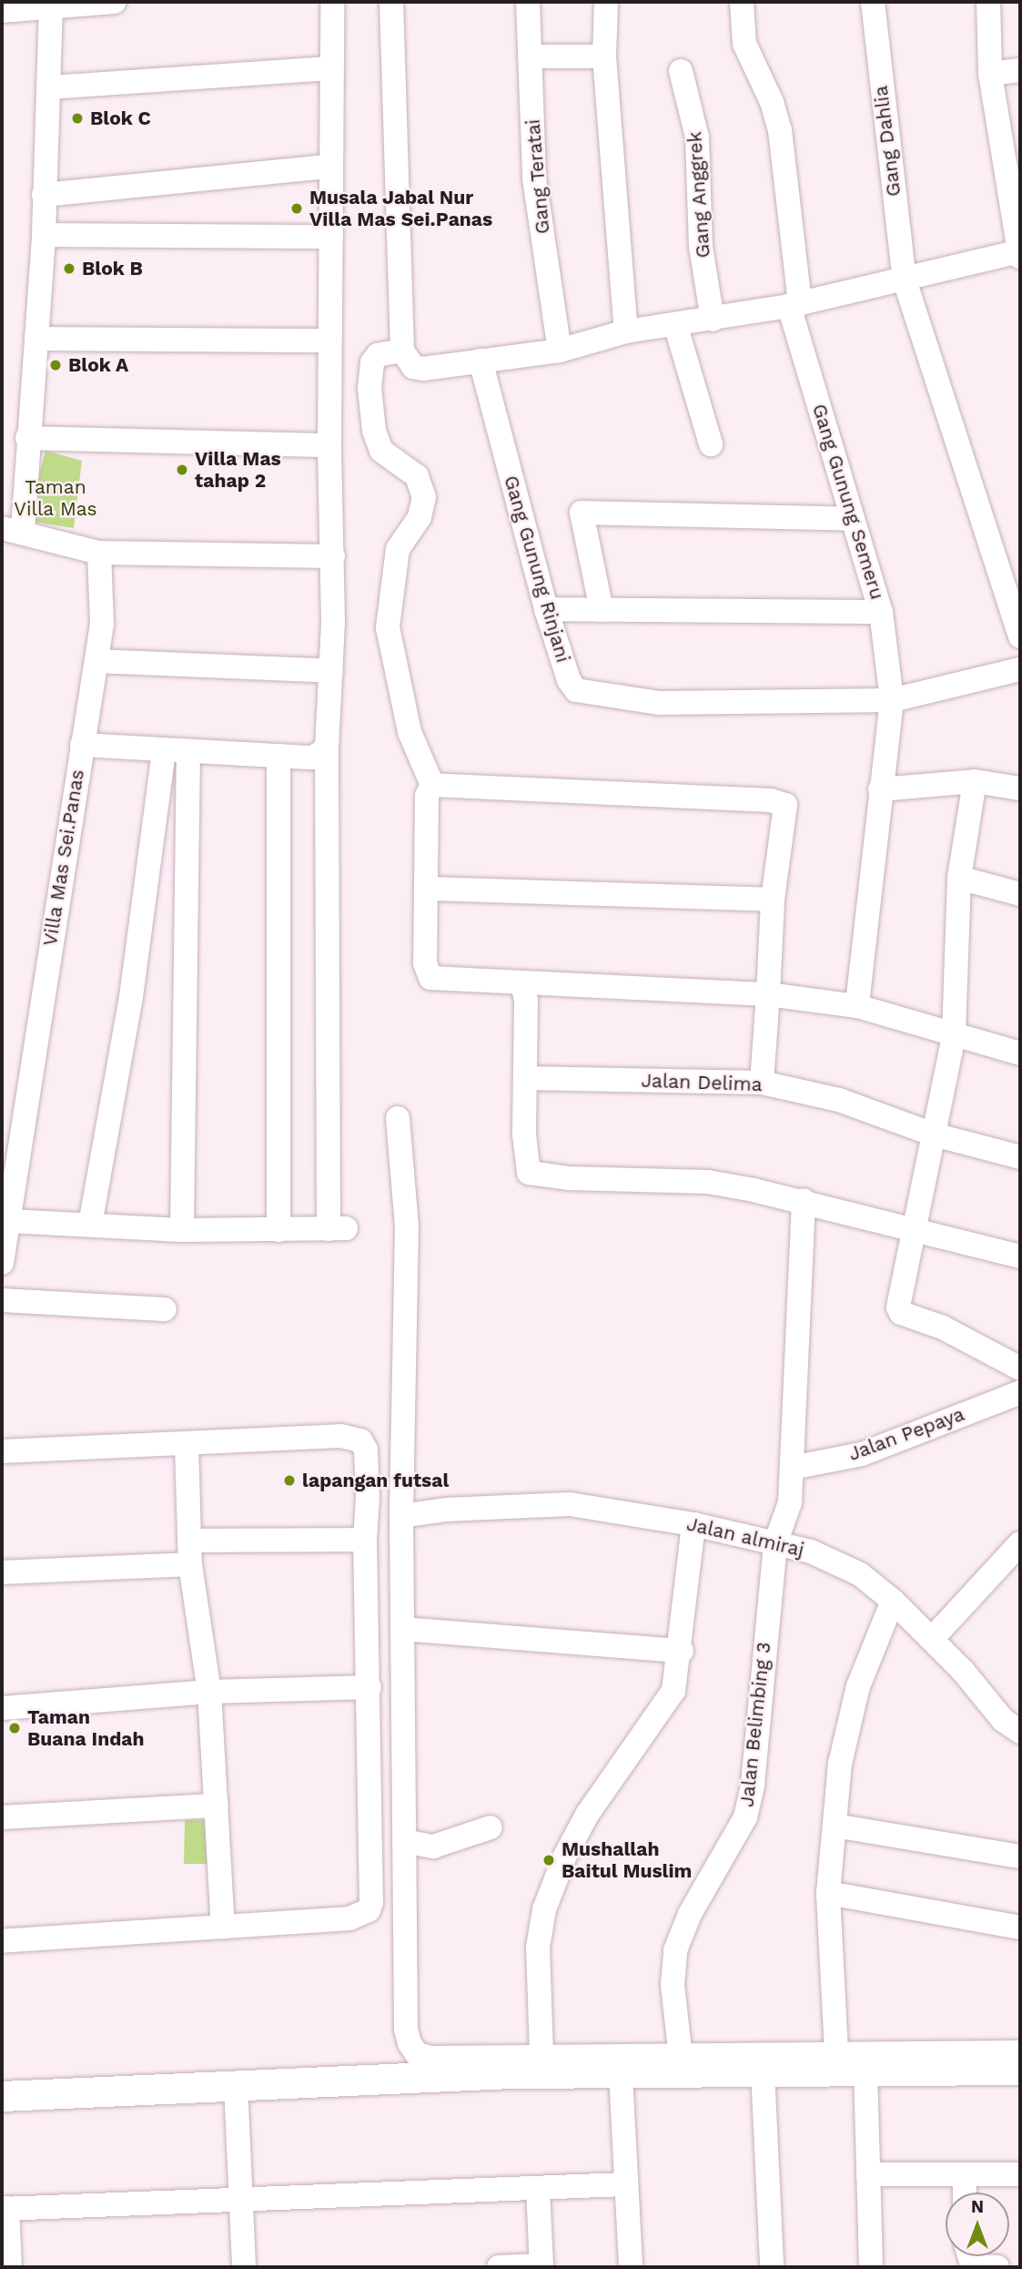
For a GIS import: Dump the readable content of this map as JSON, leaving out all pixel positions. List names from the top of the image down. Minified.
{"streets":{"street":["Gang Dahlia","Gang Teratai","Gang Anggrek","Gang Gunung Semeru","Gang Gunung Rinjani","Villa Mas Sei.Panas","Jalan Delima","Jalan Pepaya","Jalan almiraj","Jalan Belimbing 3"]},"crossings":[["Gang Gunung Semeru","Gang Gunung Rinjani"],["Jalan almiraj","Jalan Belimbing 3"]],"parks":["Taman Villa Mas"],"places":["Blok C","Musala Jabal Nur Villa Mas Sei.Panas","Blok B","Blok A","Villa Mas tahap 2","lapangan futsal","Taman Buana Indah","Mushallah Baitul Muslim"],"north":"top"}
